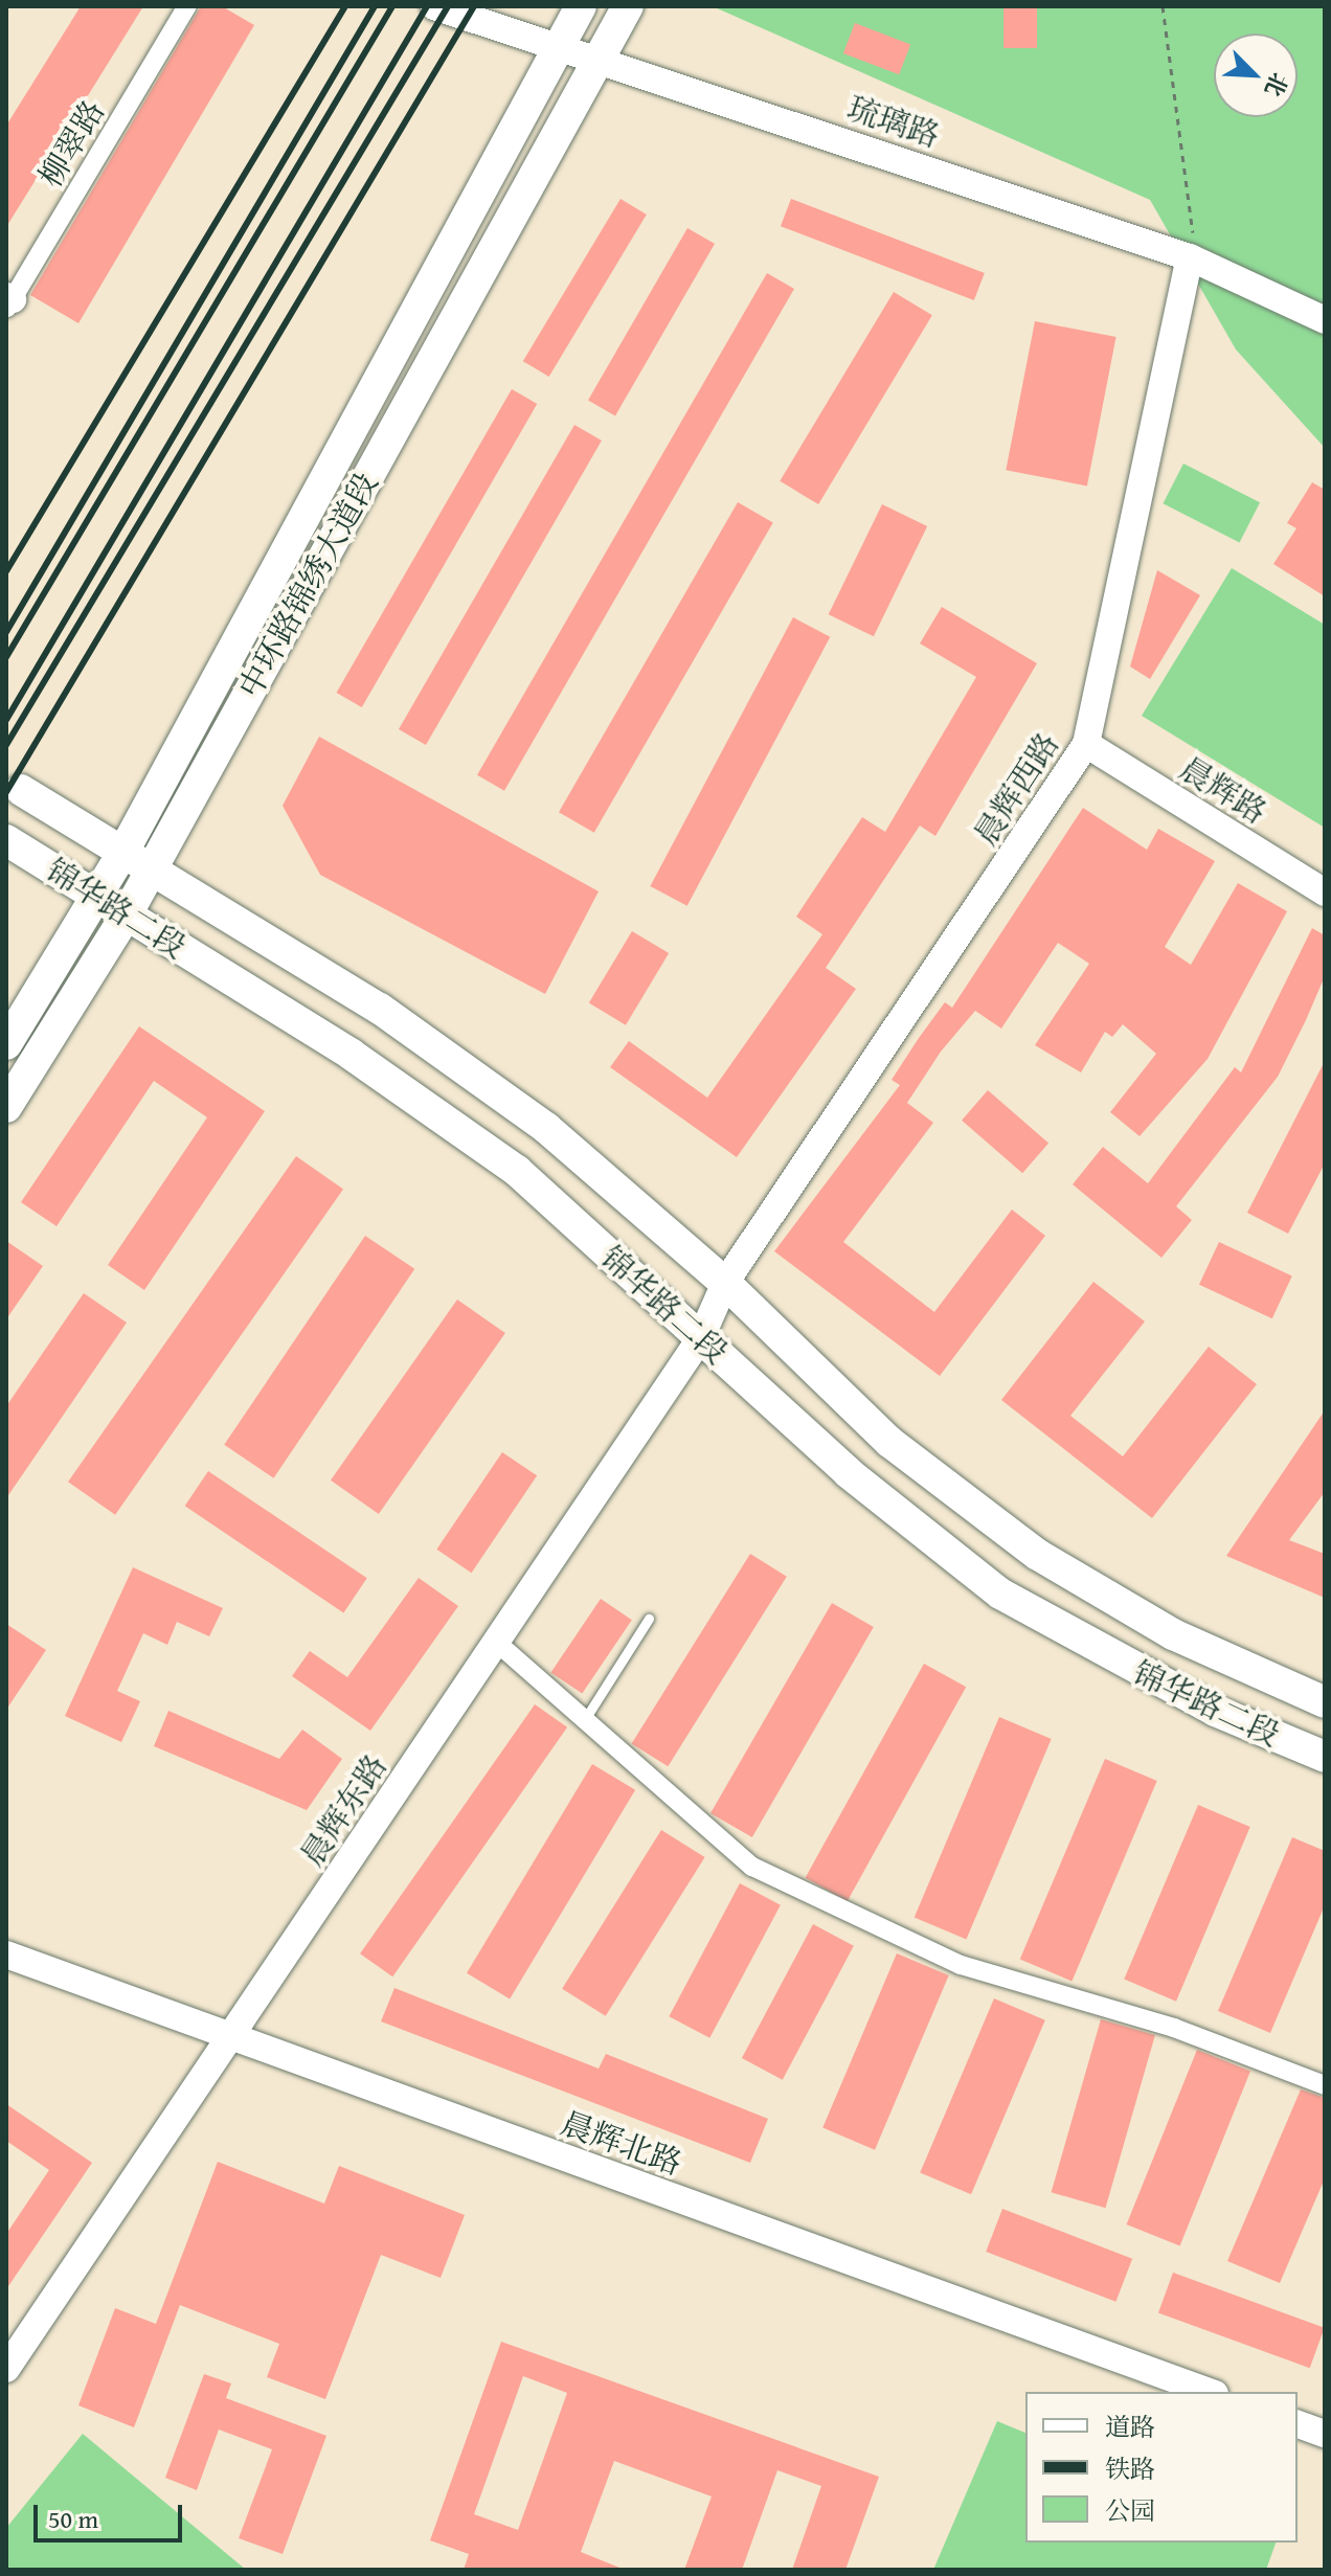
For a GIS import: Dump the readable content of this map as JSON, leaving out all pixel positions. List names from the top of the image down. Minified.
{"streets":{"main road":["中环路锦绣大道段","锦华路二段"],"street":["琉璃路","柳翠路","晨辉西路","晨辉路","晨辉东路","晨辉北路"]},"crossings":[["琉璃路","中环路锦绣大道段"],["琉璃路","晨辉西路"],["中环路锦绣大道段","锦华路二段"],["晨辉西路","晨辉路"],["晨辉西路","锦华路二段"],["晨辉西路","晨辉东路"],["锦华路二段","晨辉东路"],["晨辉东路","晨辉北路"]],"legend":["道路","铁路","公园"],"scale_bar":"50 m","north":"bottom right"}
